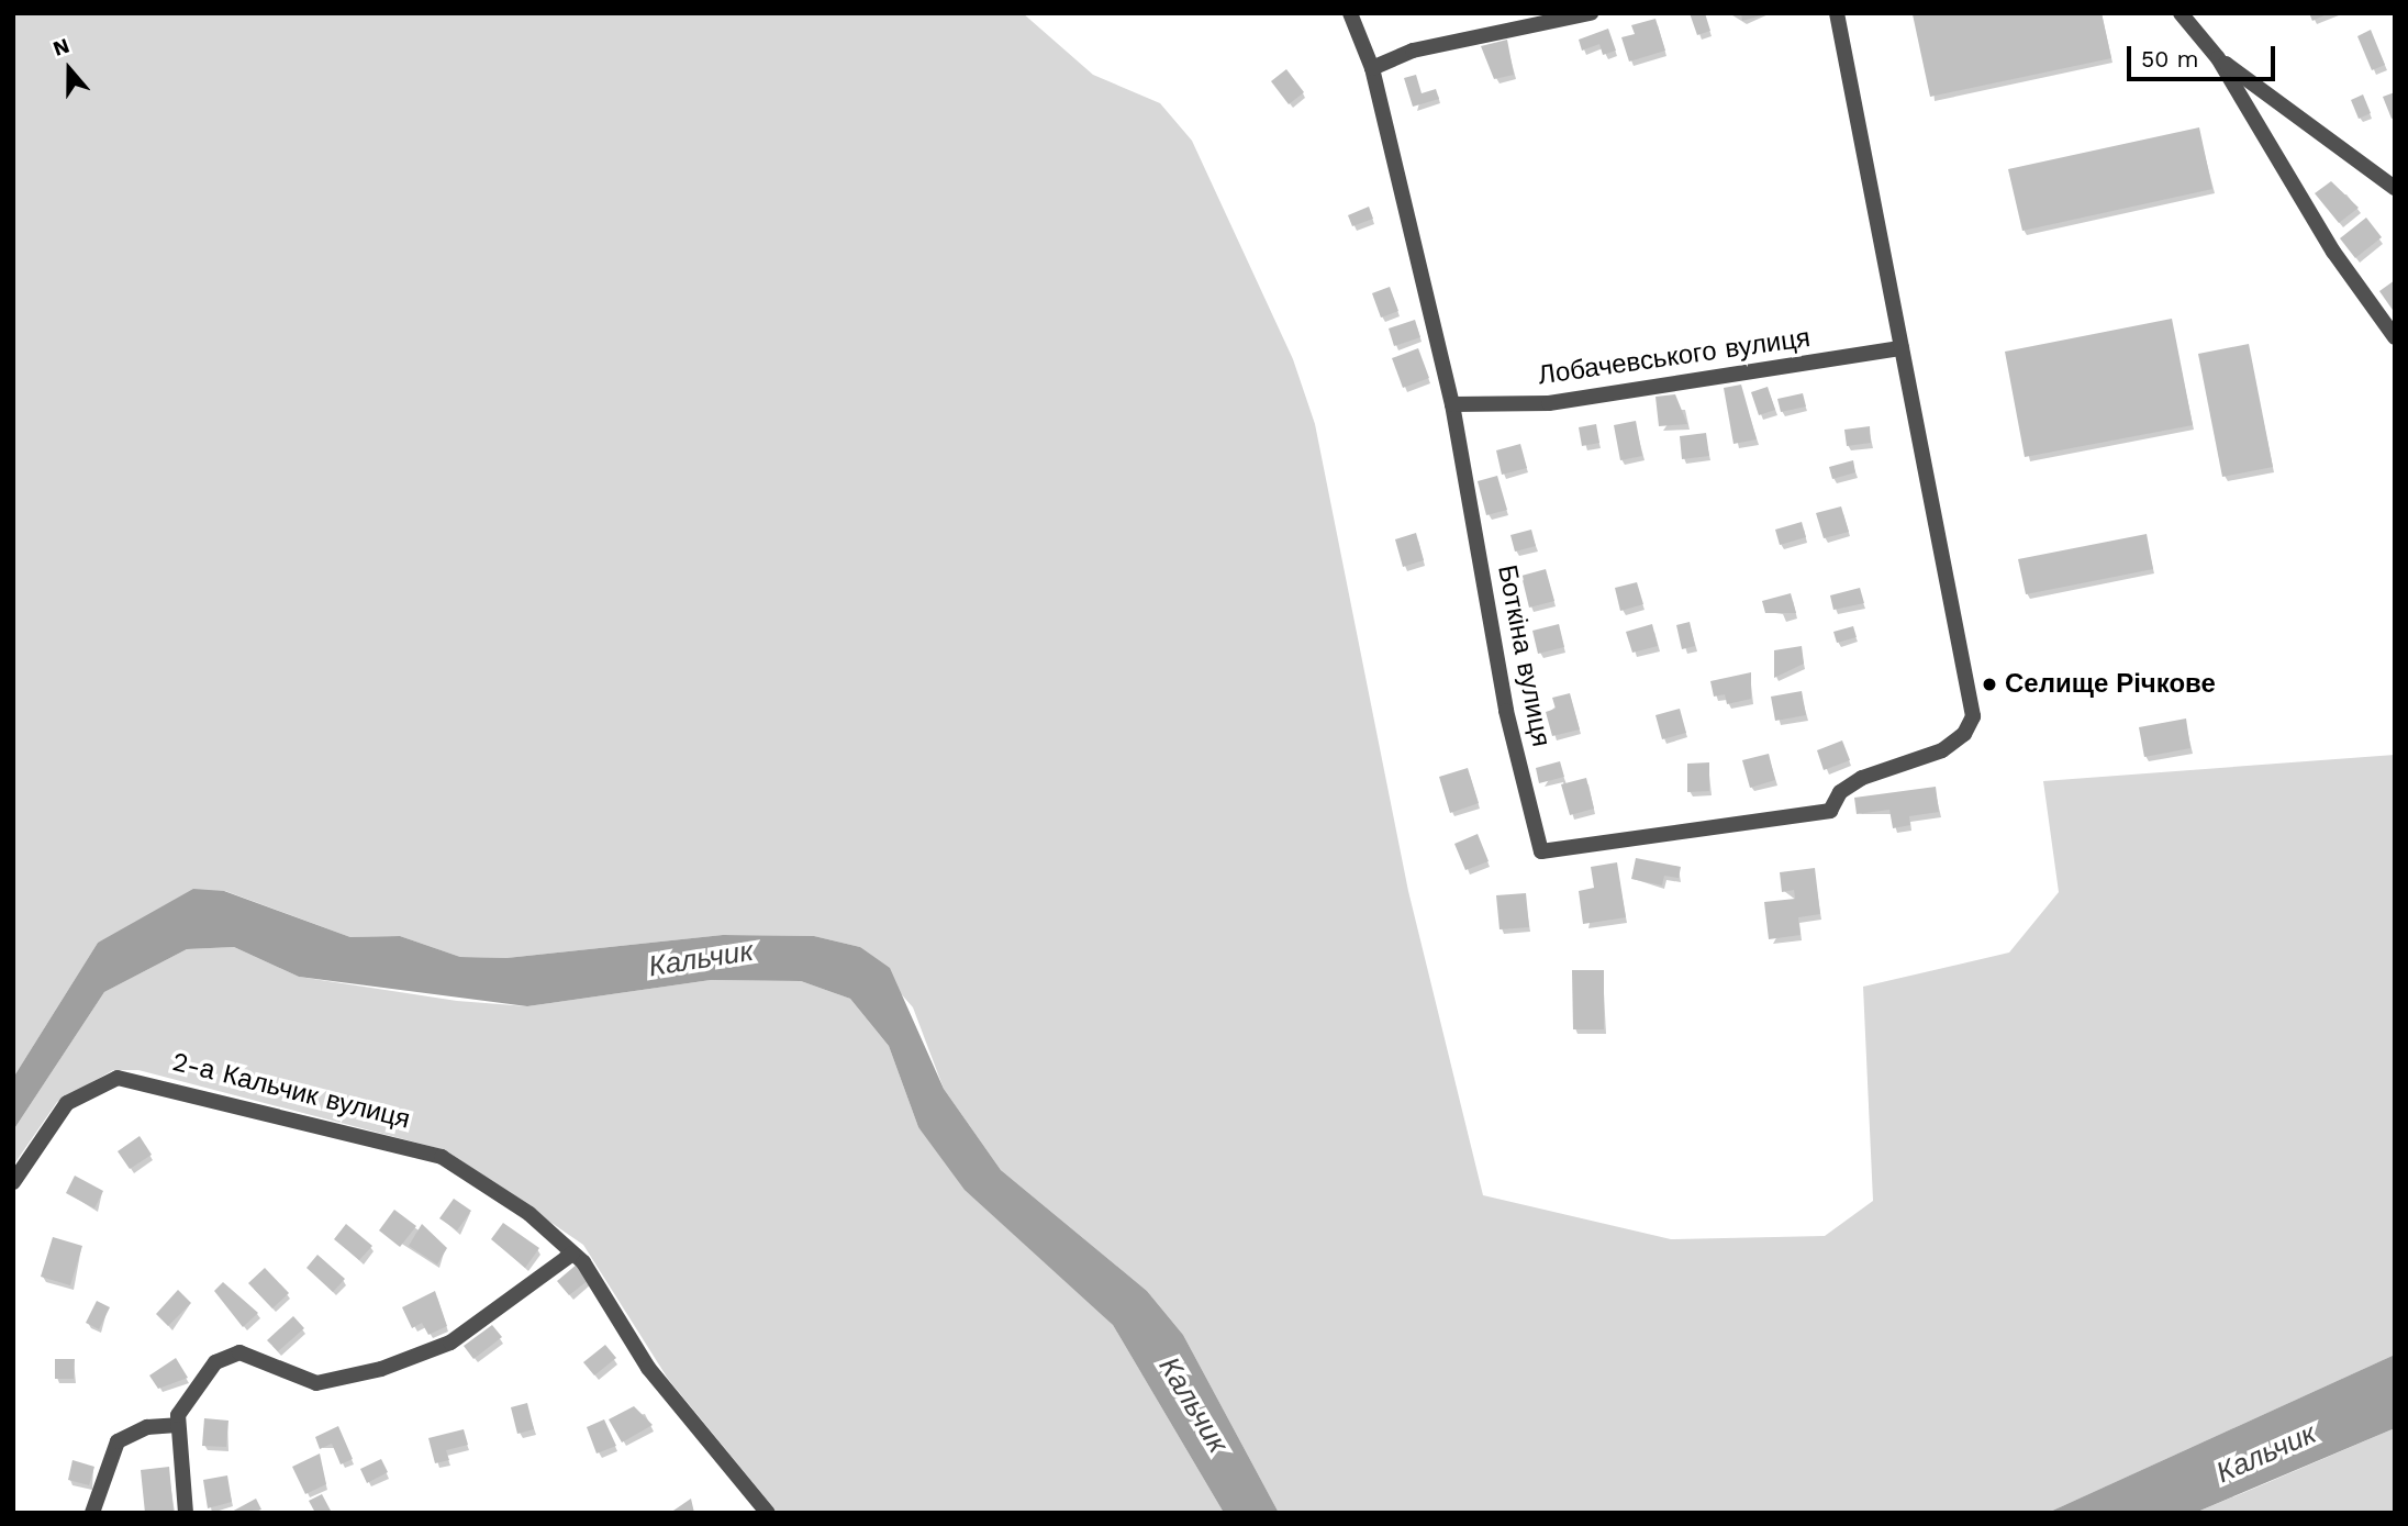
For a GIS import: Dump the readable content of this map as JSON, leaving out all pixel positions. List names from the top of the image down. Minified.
{"streets":{"street":["Лобачевського вулиця","Боткіна вулиця","2-а Кальчик вулиця"]},"crossings":[["Лобачевського вулиця","Боткіна вулиця"]],"water":["Кальчик"],"places":["Селище Річкове"],"scale_bar":"50 m","north":"top"}
